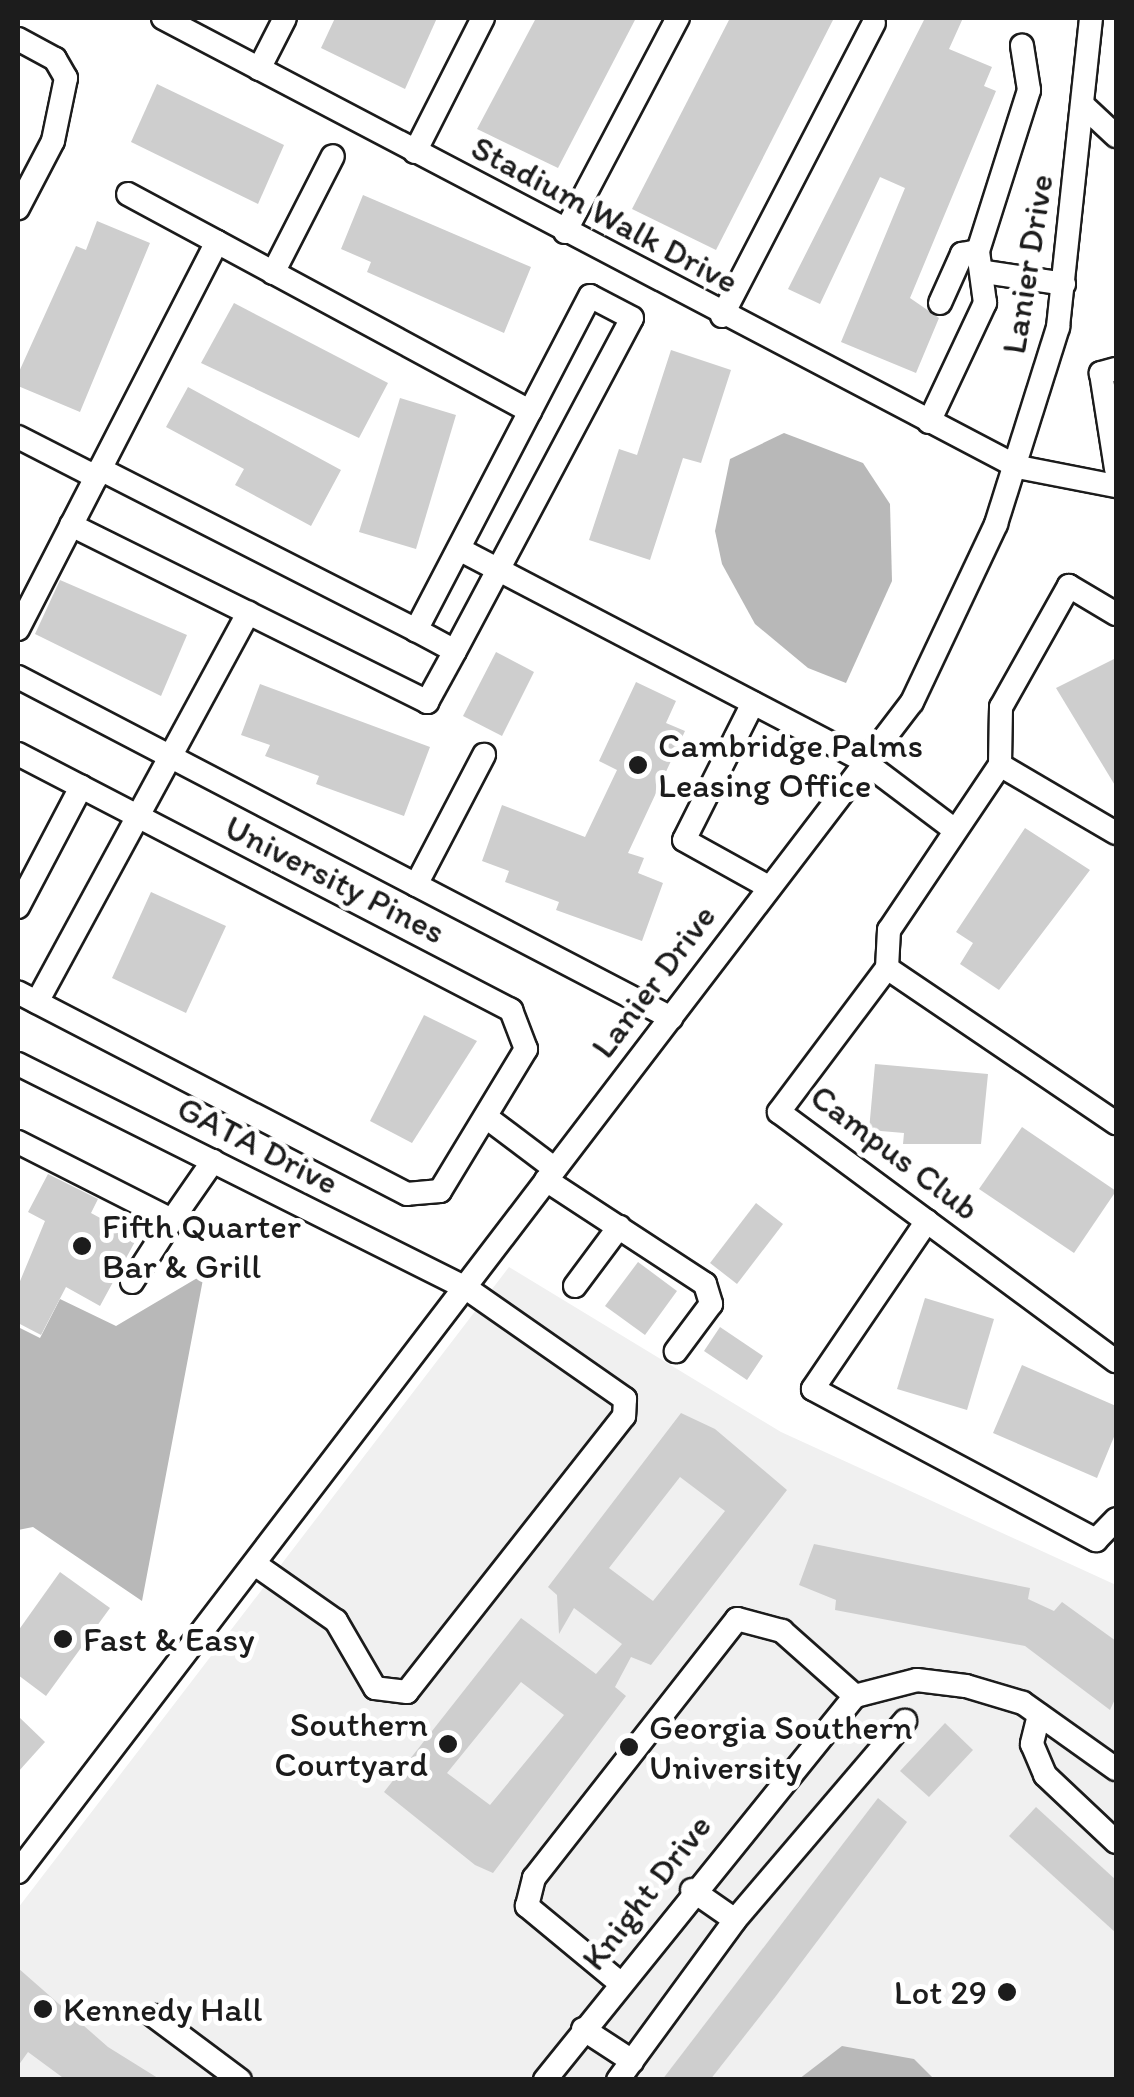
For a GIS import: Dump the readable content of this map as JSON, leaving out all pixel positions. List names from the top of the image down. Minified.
{"streets":{"street":["Stadium Walk Drive","Lanier Drive","University Pines","GATA Drive","Campus Club","Knight Drive"]},"crossings":[["Stadium Walk Drive","Lanier Drive"],["Lanier Drive","GATA Drive"]],"places":["Cambridge Palms Leasing Office","Fifth Quarter Bar & Grill","Fast & Easy","Southern Courtyard","Georgia Southern University","Lot 29","Kennedy Hall"]}
